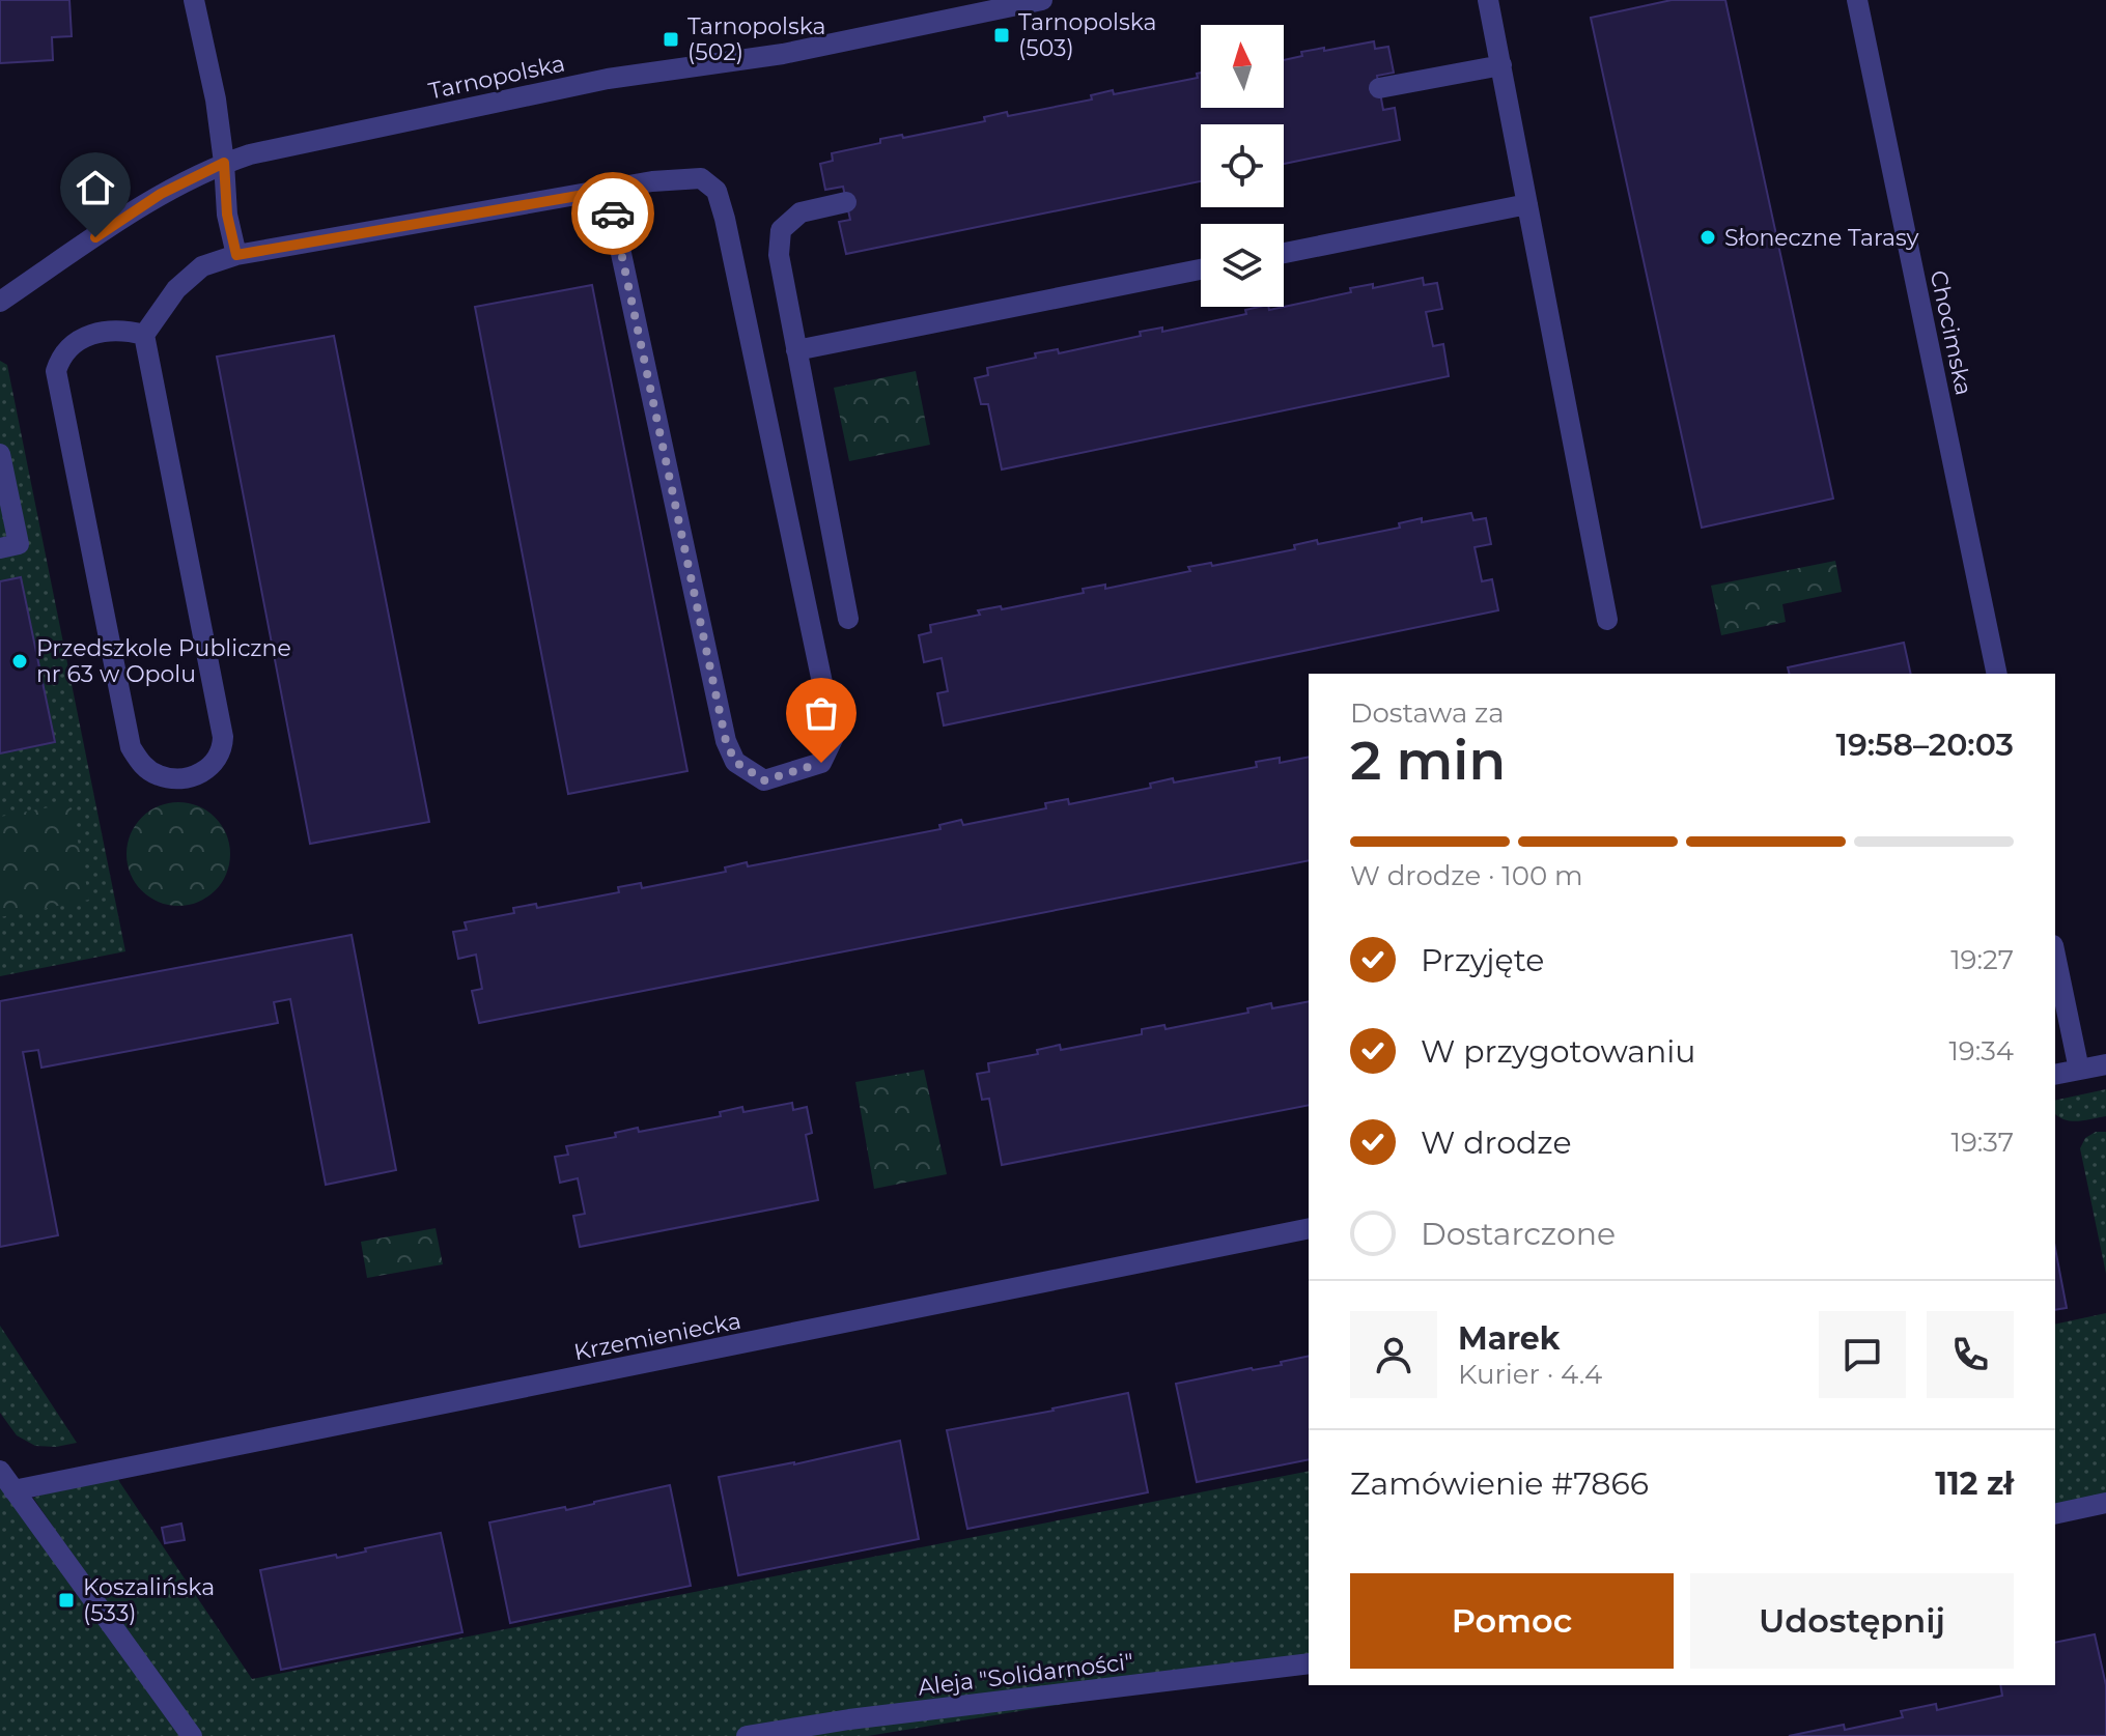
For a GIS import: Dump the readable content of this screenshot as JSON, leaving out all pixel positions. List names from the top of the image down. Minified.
{"streets":{"street":["Tarnopolska","Chocimska","Krzemieniecka","Aleja \"Solidarności\""]},"places":{"transit":["Tarnopolska (503)","Tarnopolska (502)","Koszalińska (533)"],"other":["Słoneczne Tarasy","Przedszkole Publiczne nr 63 w Opolu"]},"north":"top","page":{"heading":["2 min","Dostawa za","19:58–20:03"],"panel":["Marek","Kurier · 4.4","Zamówienie #7866","112 zł"],"bar":"W drodze · 100 m","list":[["Przyjęte","19:27"],["W przygotowaniu","19:34"],["W drodze","19:37"],"Dostarczone"],"buttons":["Pomoc","Udostępnij"]}}
